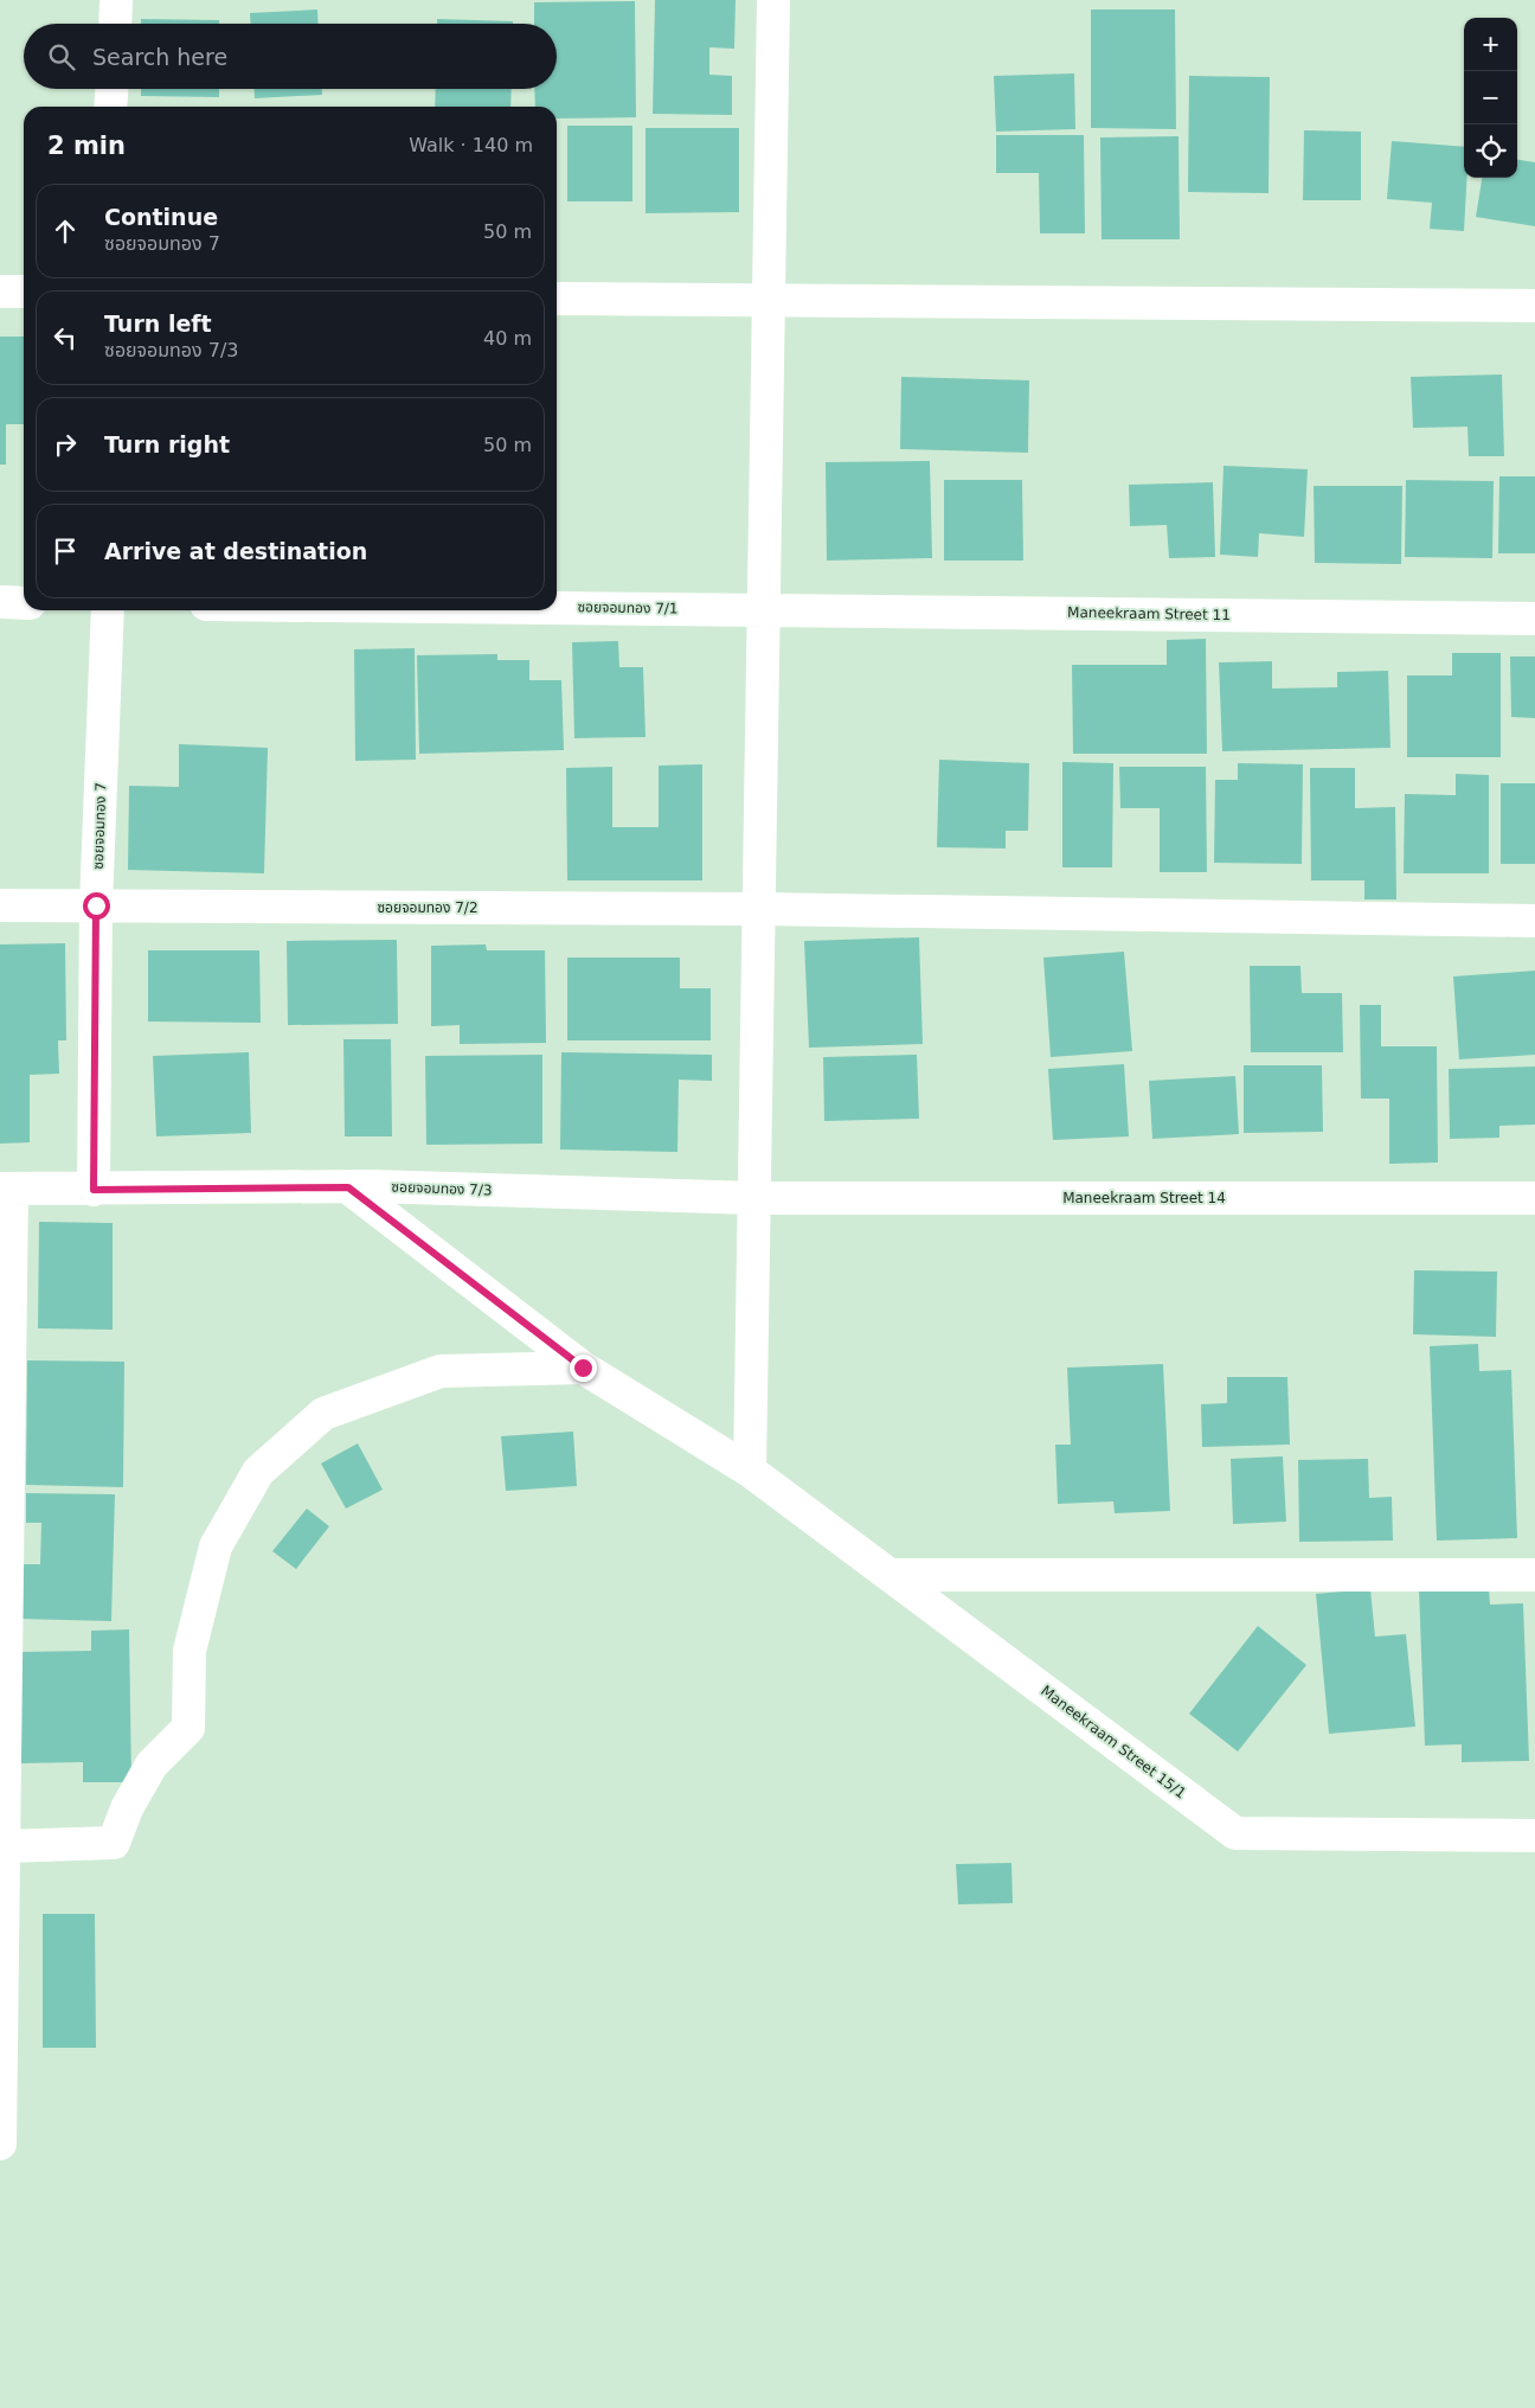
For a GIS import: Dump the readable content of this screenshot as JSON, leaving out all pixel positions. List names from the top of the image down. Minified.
{"streets":{"street":["ซอยจอมทอง 7/1","Maneekraam Street 11","ซอยจอมทอง 7","ซอยจอมทอง 7/2","ซอยจอมทอง 7/3","Maneekraam Street 14","Maneekraam Street 15/1"]},"crossings":[["ซอยจอมทอง 7/1","Maneekraam Street 11"],["ซอยจอมทอง 7","ซอยจอมทอง 7/2"],["ซอยจอมทอง 7","ซอยจอมทอง 7/3"],["ซอยจอมทอง 7/3","Maneekraam Street 14"],["ซอยจอมทอง 7/3","Maneekraam Street 15/1"]],"page":{"map_buttons":["+","−"],"search":"Search here","heading":["2 min","Walk · 140 m"],"list":[["Continue","ซอยจอมทอง 7","50 m"],["Turn left","ซอยจอมทอง 7/3","40 m"],["Turn right","50 m"],"Arrive at destination"]}}
